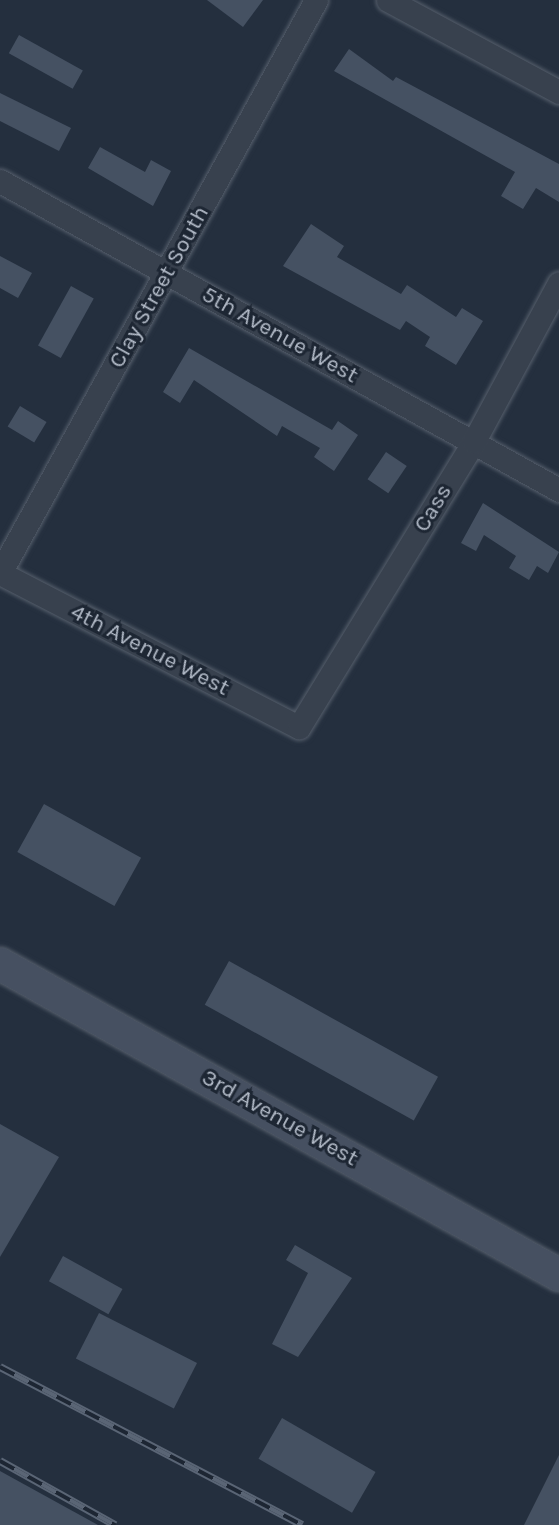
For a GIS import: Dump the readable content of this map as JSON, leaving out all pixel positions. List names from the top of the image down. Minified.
{"streets":{"street":["Clay Street South","5th Avenue West","Cass","4th Avenue West","3rd Avenue West"]},"crossings":[["Clay Street South","5th Avenue West"],["Clay Street South","4th Avenue West"],["5th Avenue West","Cass"],["Cass","4th Avenue West"]]}
